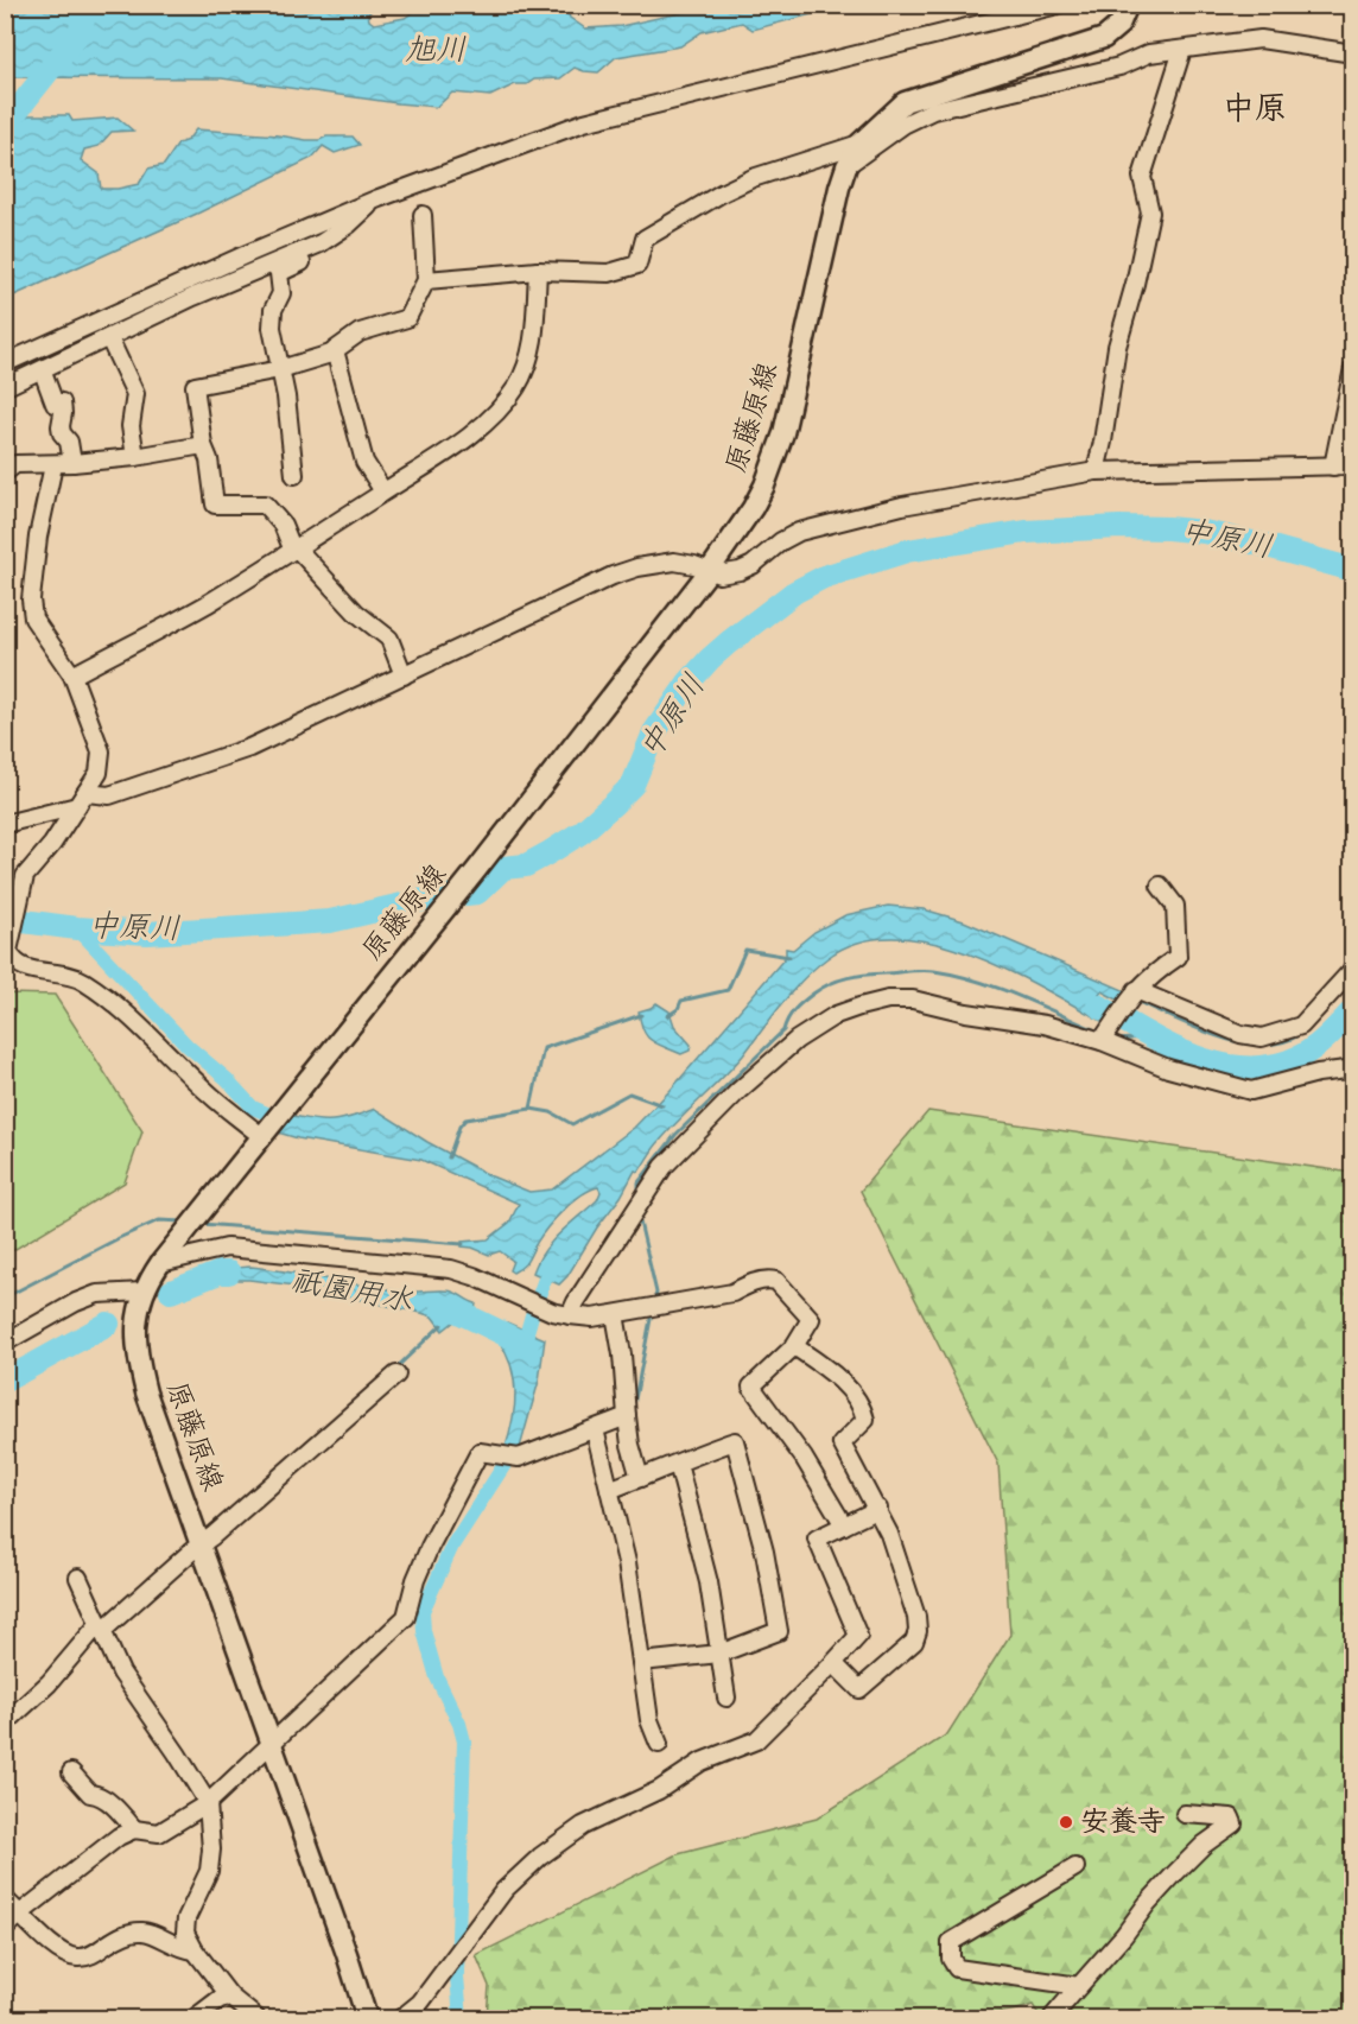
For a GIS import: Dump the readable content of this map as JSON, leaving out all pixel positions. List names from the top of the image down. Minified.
{"streets":{"main road":["原藤原線"]},"districts":["中原"],"water":["旭川","中原川","祇園用水"],"places":["安養寺"]}
